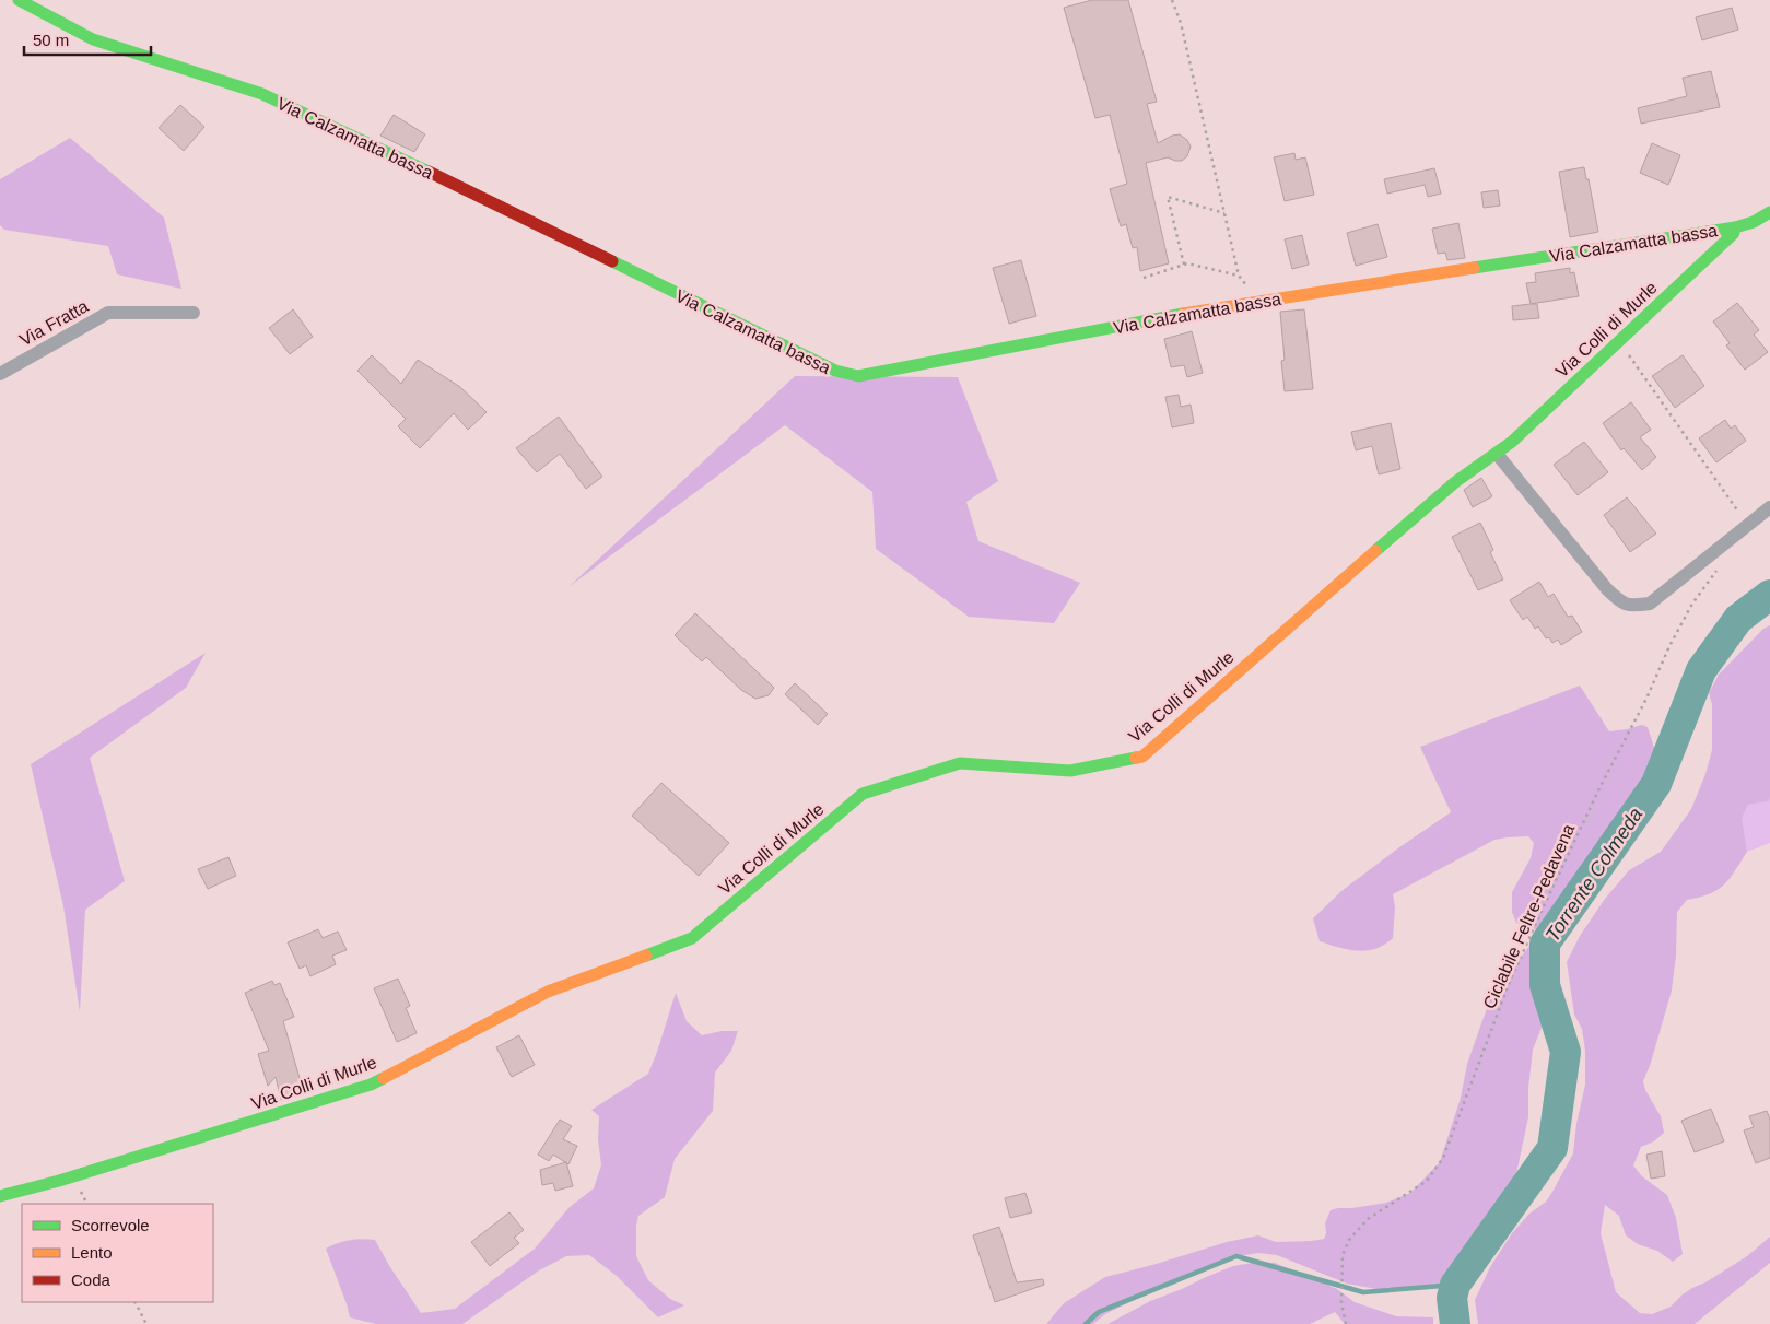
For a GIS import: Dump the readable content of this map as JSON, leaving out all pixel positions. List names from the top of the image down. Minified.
{"streets":{"street":["Via Calzamatta bassa","Via Fratta","Via Colli di Murle"],"path":["Ciclabile Feltre-Pedavena"]},"crossings":[["Via Calzamatta bassa","Via Colli di Murle"]],"water":["Torrente Colmeda"],"legend":["Scorrevole","Lento","Coda"],"scale_bar":"50 m"}
